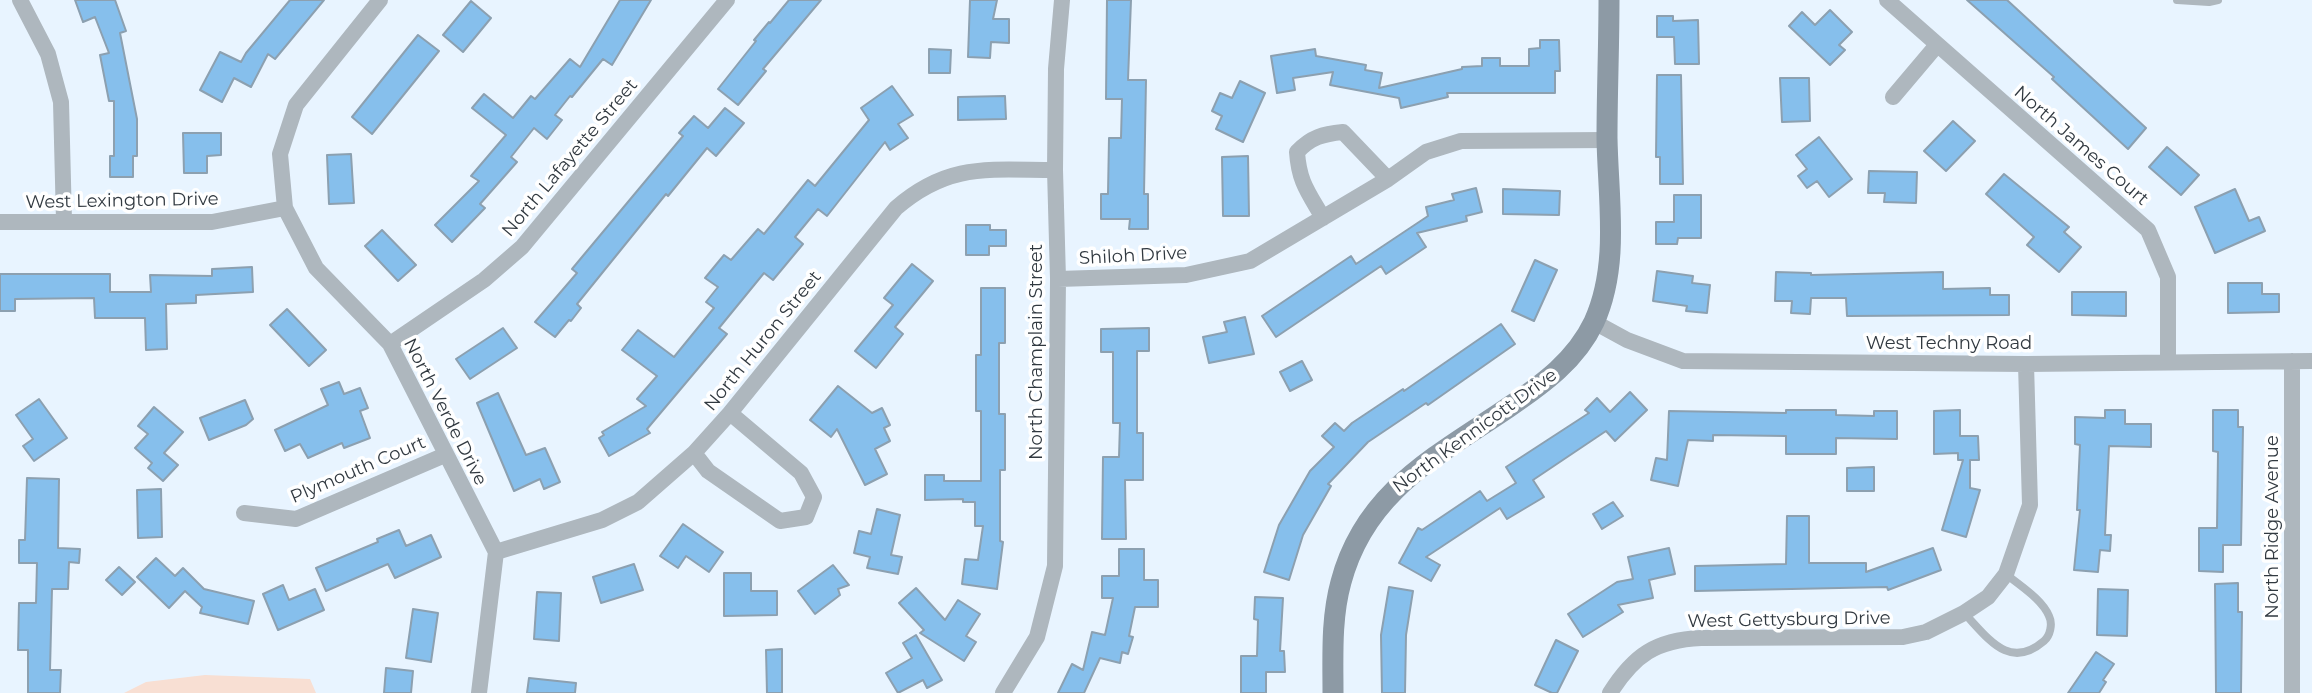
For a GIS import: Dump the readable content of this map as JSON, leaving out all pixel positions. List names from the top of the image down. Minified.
{"streets":{"street":["North James Court","North Lafayette Street","West Lexington Drive","Shiloh Drive","North Huron Street","West Techny Road","North Champlain Street","North Verde Drive","North Kennicott Drive","Plymouth Court","North Ridge Avenue","West Gettysburg Drive"]},"crossings":[["North James Court","West Techny Road"],["North Lafayette Street","North Verde Drive"],["West Lexington Drive","North Verde Drive"],["Shiloh Drive","North Champlain Street"],["Shiloh Drive","North Kennicott Drive"],["North Huron Street","North Champlain Street"],["North Huron Street","North Verde Drive"],["West Techny Road","North Kennicott Drive"],["West Techny Road","North Ridge Avenue"],["West Techny Road","West Gettysburg Drive"],["North Verde Drive","Plymouth Court"]]}
